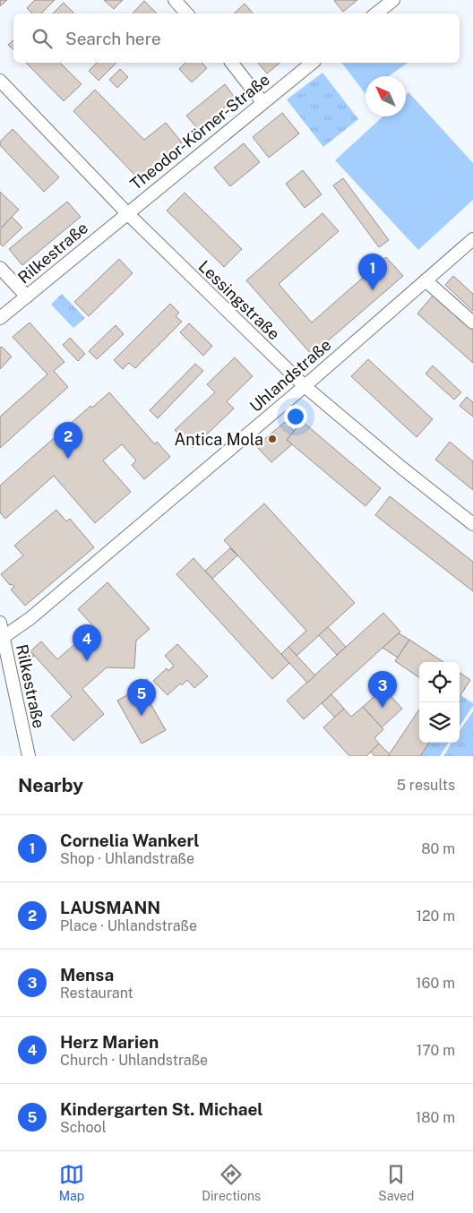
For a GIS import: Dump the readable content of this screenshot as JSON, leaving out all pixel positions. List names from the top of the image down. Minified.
{"streets":{"street":["Theodor-Körner-Straße","Rilkestraße","Lessingstraße","Uhlandstraße"]},"crossings":[["Theodor-Körner-Straße","Rilkestraße"],["Theodor-Körner-Straße","Lessingstraße"],["Rilkestraße","Lessingstraße"],["Rilkestraße","Uhlandstraße"],["Lessingstraße","Uhlandstraße"]],"places":["Antica Mola"],"north":"top left","page":{"search":"Search here","pins":["1","2","4","3","5"],"heading":["Nearby","5 results"],"list":[{"mark":"1","name":"Cornelia Wankerl","note":"Shop · Uhlandstraße","value":"80 m"},{"mark":"2","name":"LAUSMANN","note":"Place · Uhlandstraße","value":"120 m"},{"mark":"3","name":"Mensa","note":"Restaurant","value":"160 m"},{"mark":"4","name":"Herz Marien","note":"Church · Uhlandstraße","value":"170 m"},{"mark":"5","name":"Kindergarten St. Michael","note":"School","value":"180 m"}],"nav":["Map","Directions","Saved"]}}
